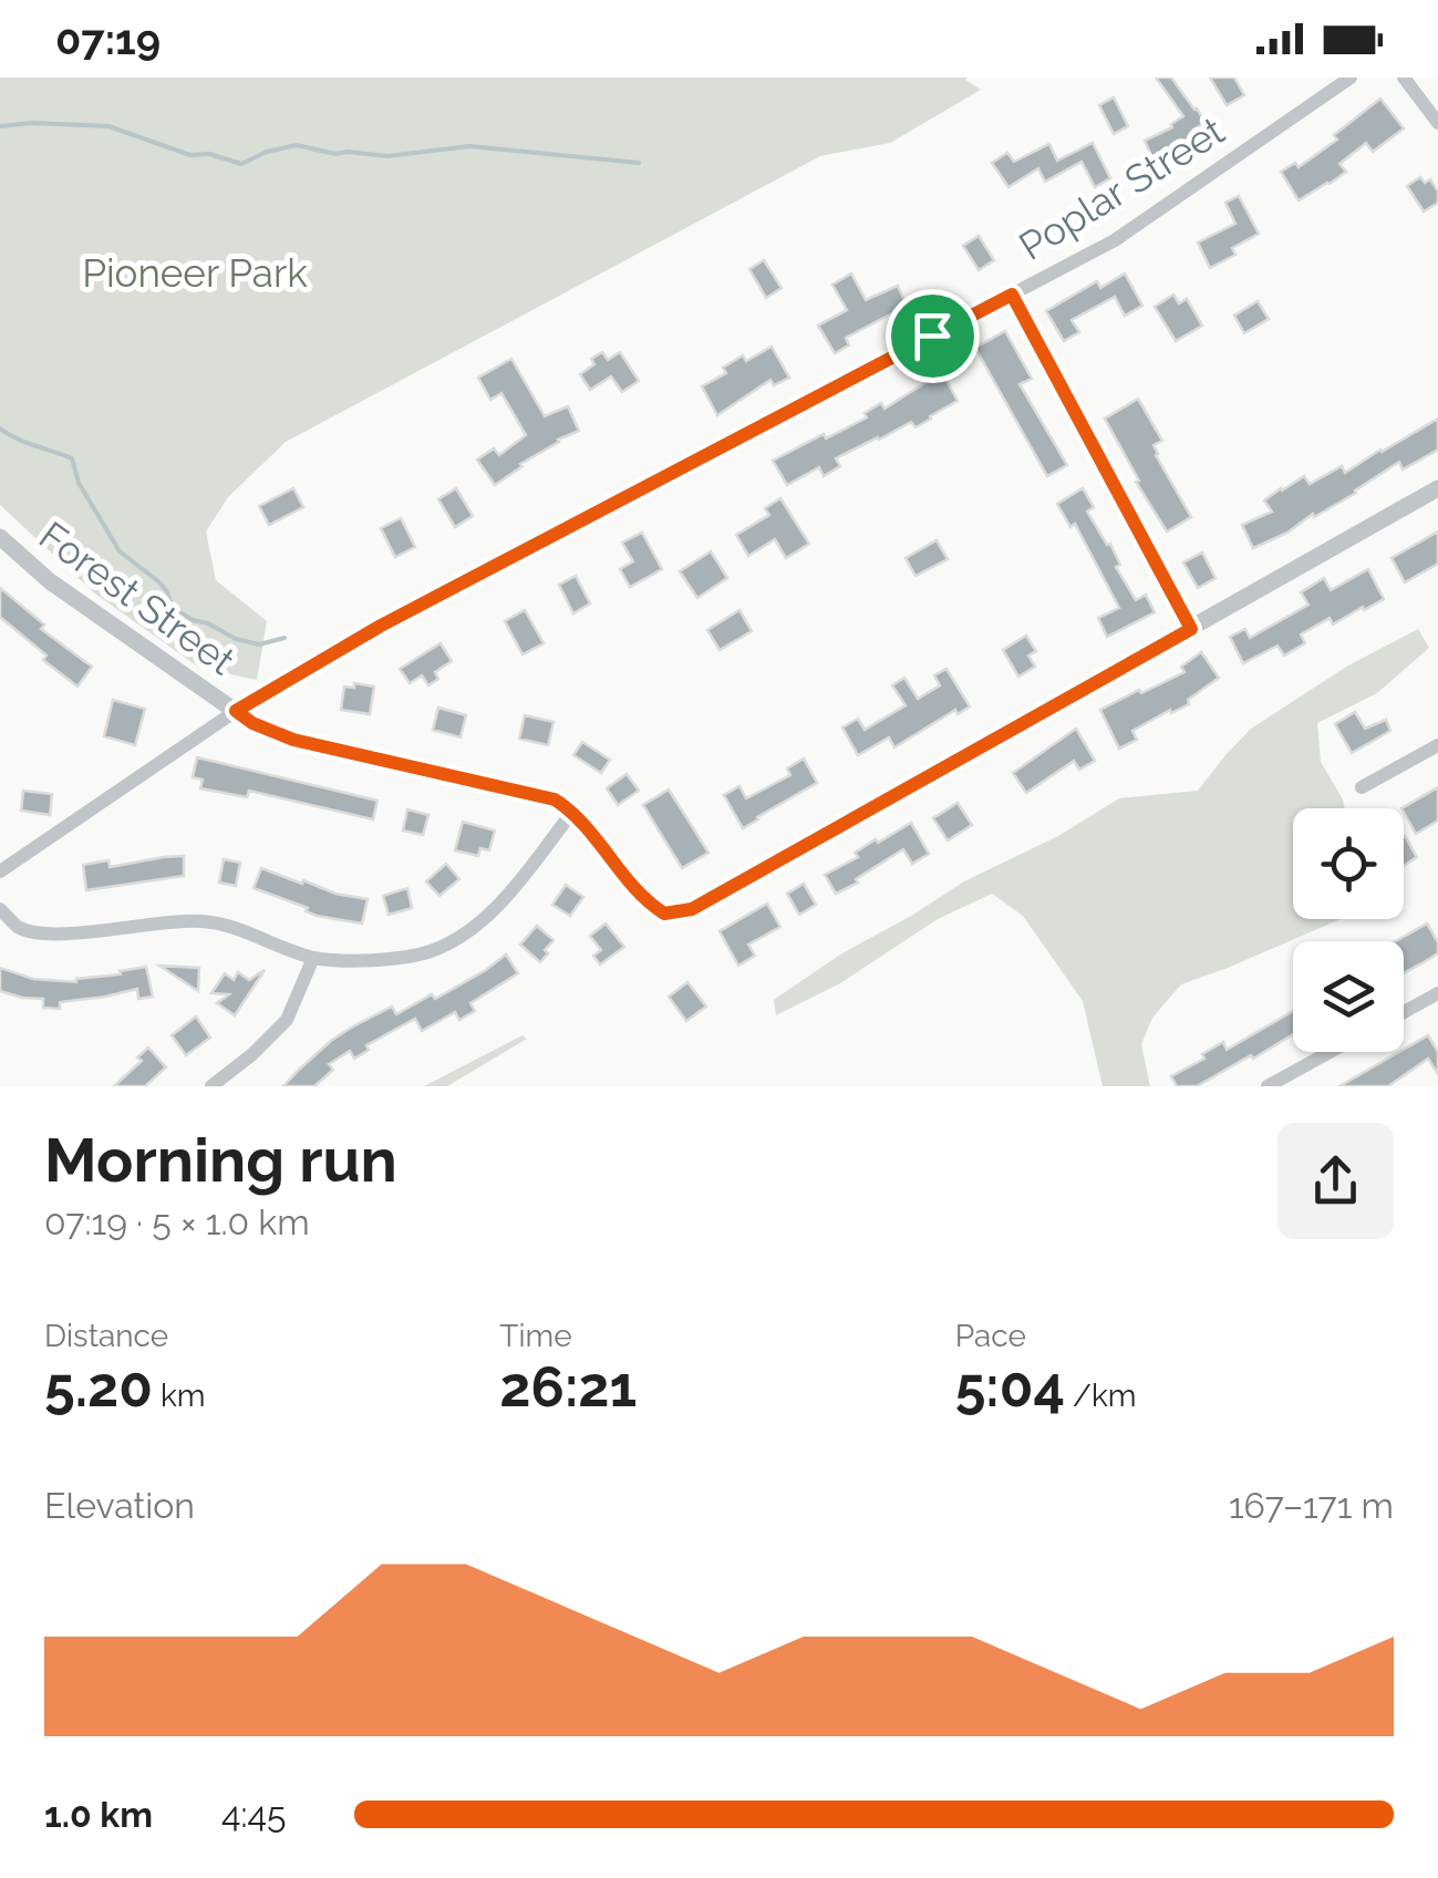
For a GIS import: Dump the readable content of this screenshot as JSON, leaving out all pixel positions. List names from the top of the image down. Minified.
{"streets":{"street":["Poplar Street","Forest Street"]},"crossings":[["Poplar Street","Forest Street"]],"parks":["Pioneer Park"],"page":{"status":"07:19","heading":["Morning run","07:19 · 5 × 1.0 km"],"stats":[["Distance","5.20 km"],["Time","26:21"],["Pace","5:04 /km"]],"chart":["Elevation","167–171 m"],"list":[{"name":"1.0 km","note":"4:45"}]}}
